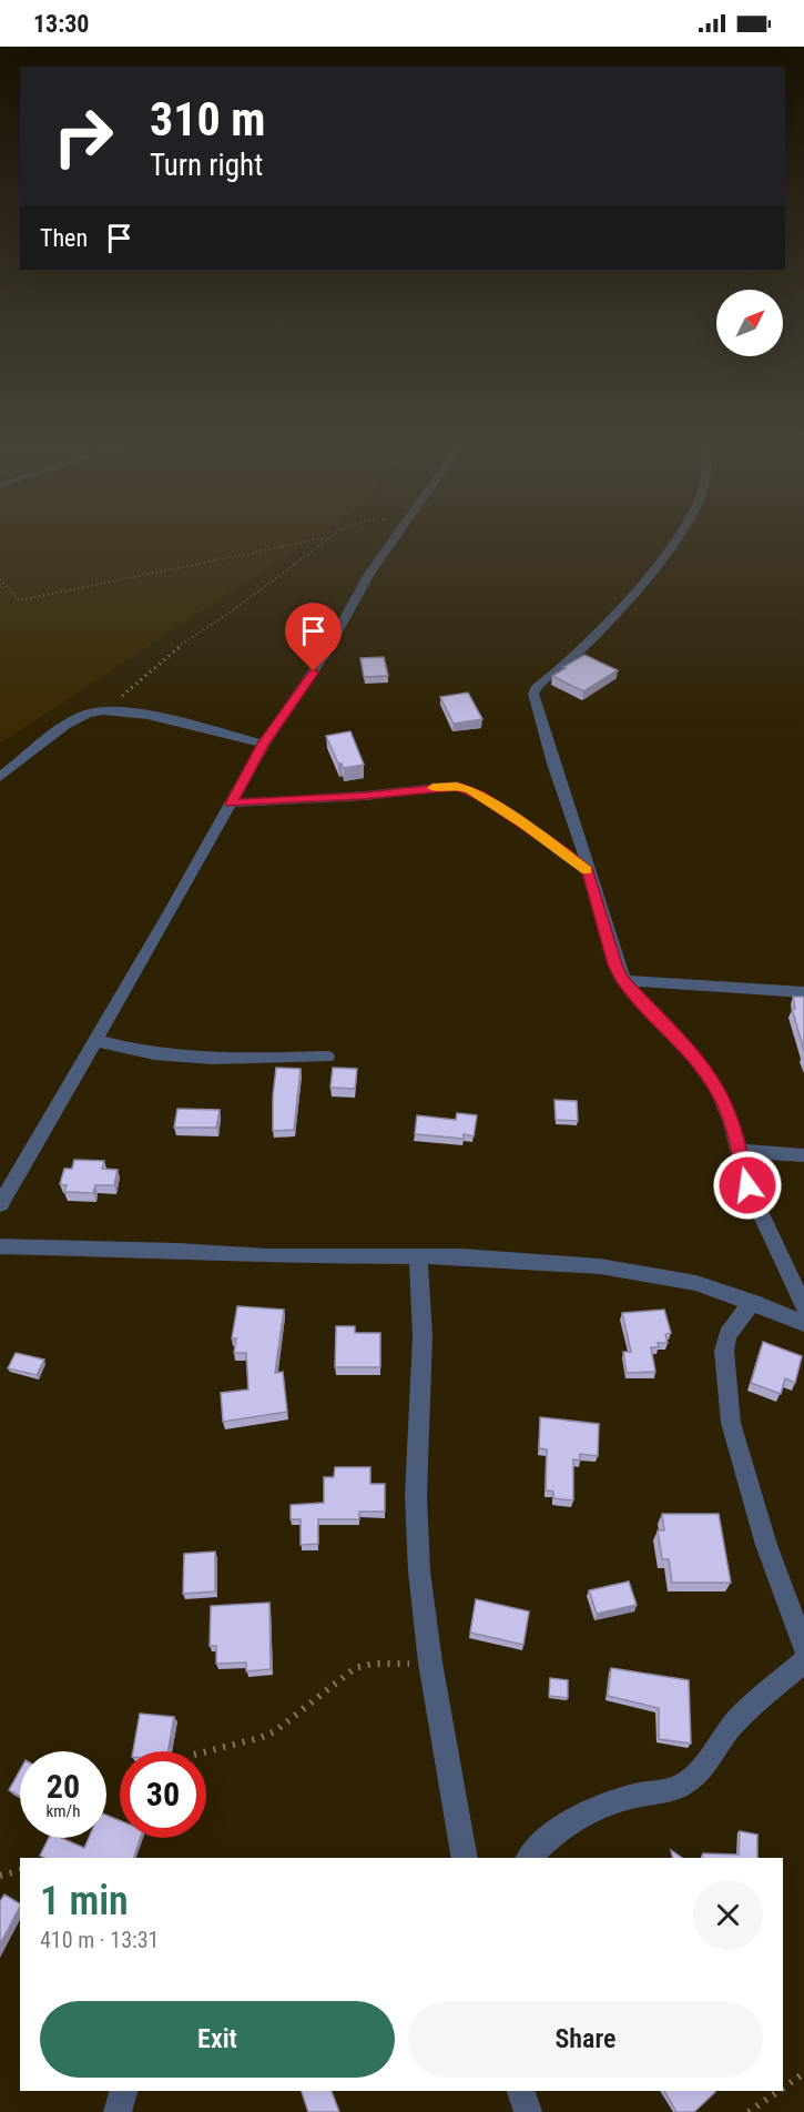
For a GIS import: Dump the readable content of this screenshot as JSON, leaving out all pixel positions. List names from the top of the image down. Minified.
{"north":"top right","page":{"status":"13:30","turn":["310 m","Turn right"],"then":"Then","speed":"20 km/h","limit":"30","heading":["1 min","410 m · 13:31"],"buttons":["Exit","Share"]}}
